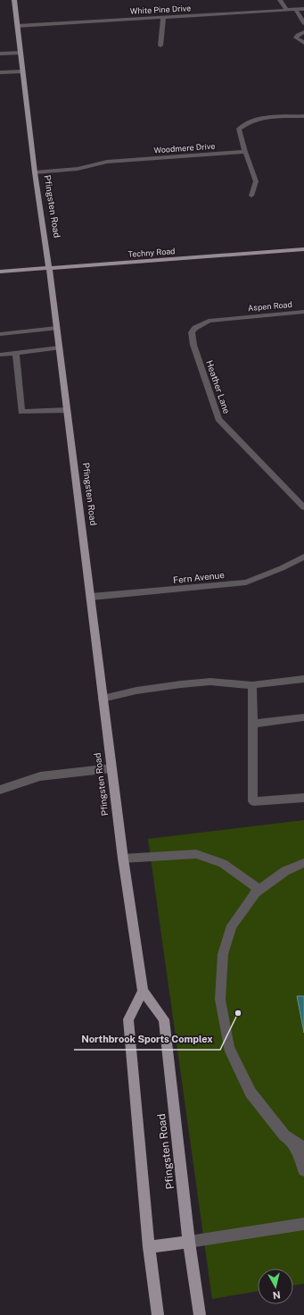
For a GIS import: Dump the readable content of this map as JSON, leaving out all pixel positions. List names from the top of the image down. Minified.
{"streets":{"main road":["Pfingsten Road","Techny Road"],"street":["White Pine Drive","Woodmere Drive","Aspen Road","Heather Lane","Fern Avenue"]},"crossings":[["White Pine Drive","Pfingsten Road"],["Woodmere Drive","Pfingsten Road"],["Pfingsten Road","Techny Road"],["Pfingsten Road","Fern Avenue"],["Aspen Road","Heather Lane"]],"places":["Northbrook Sports Complex"],"north":"bottom"}
